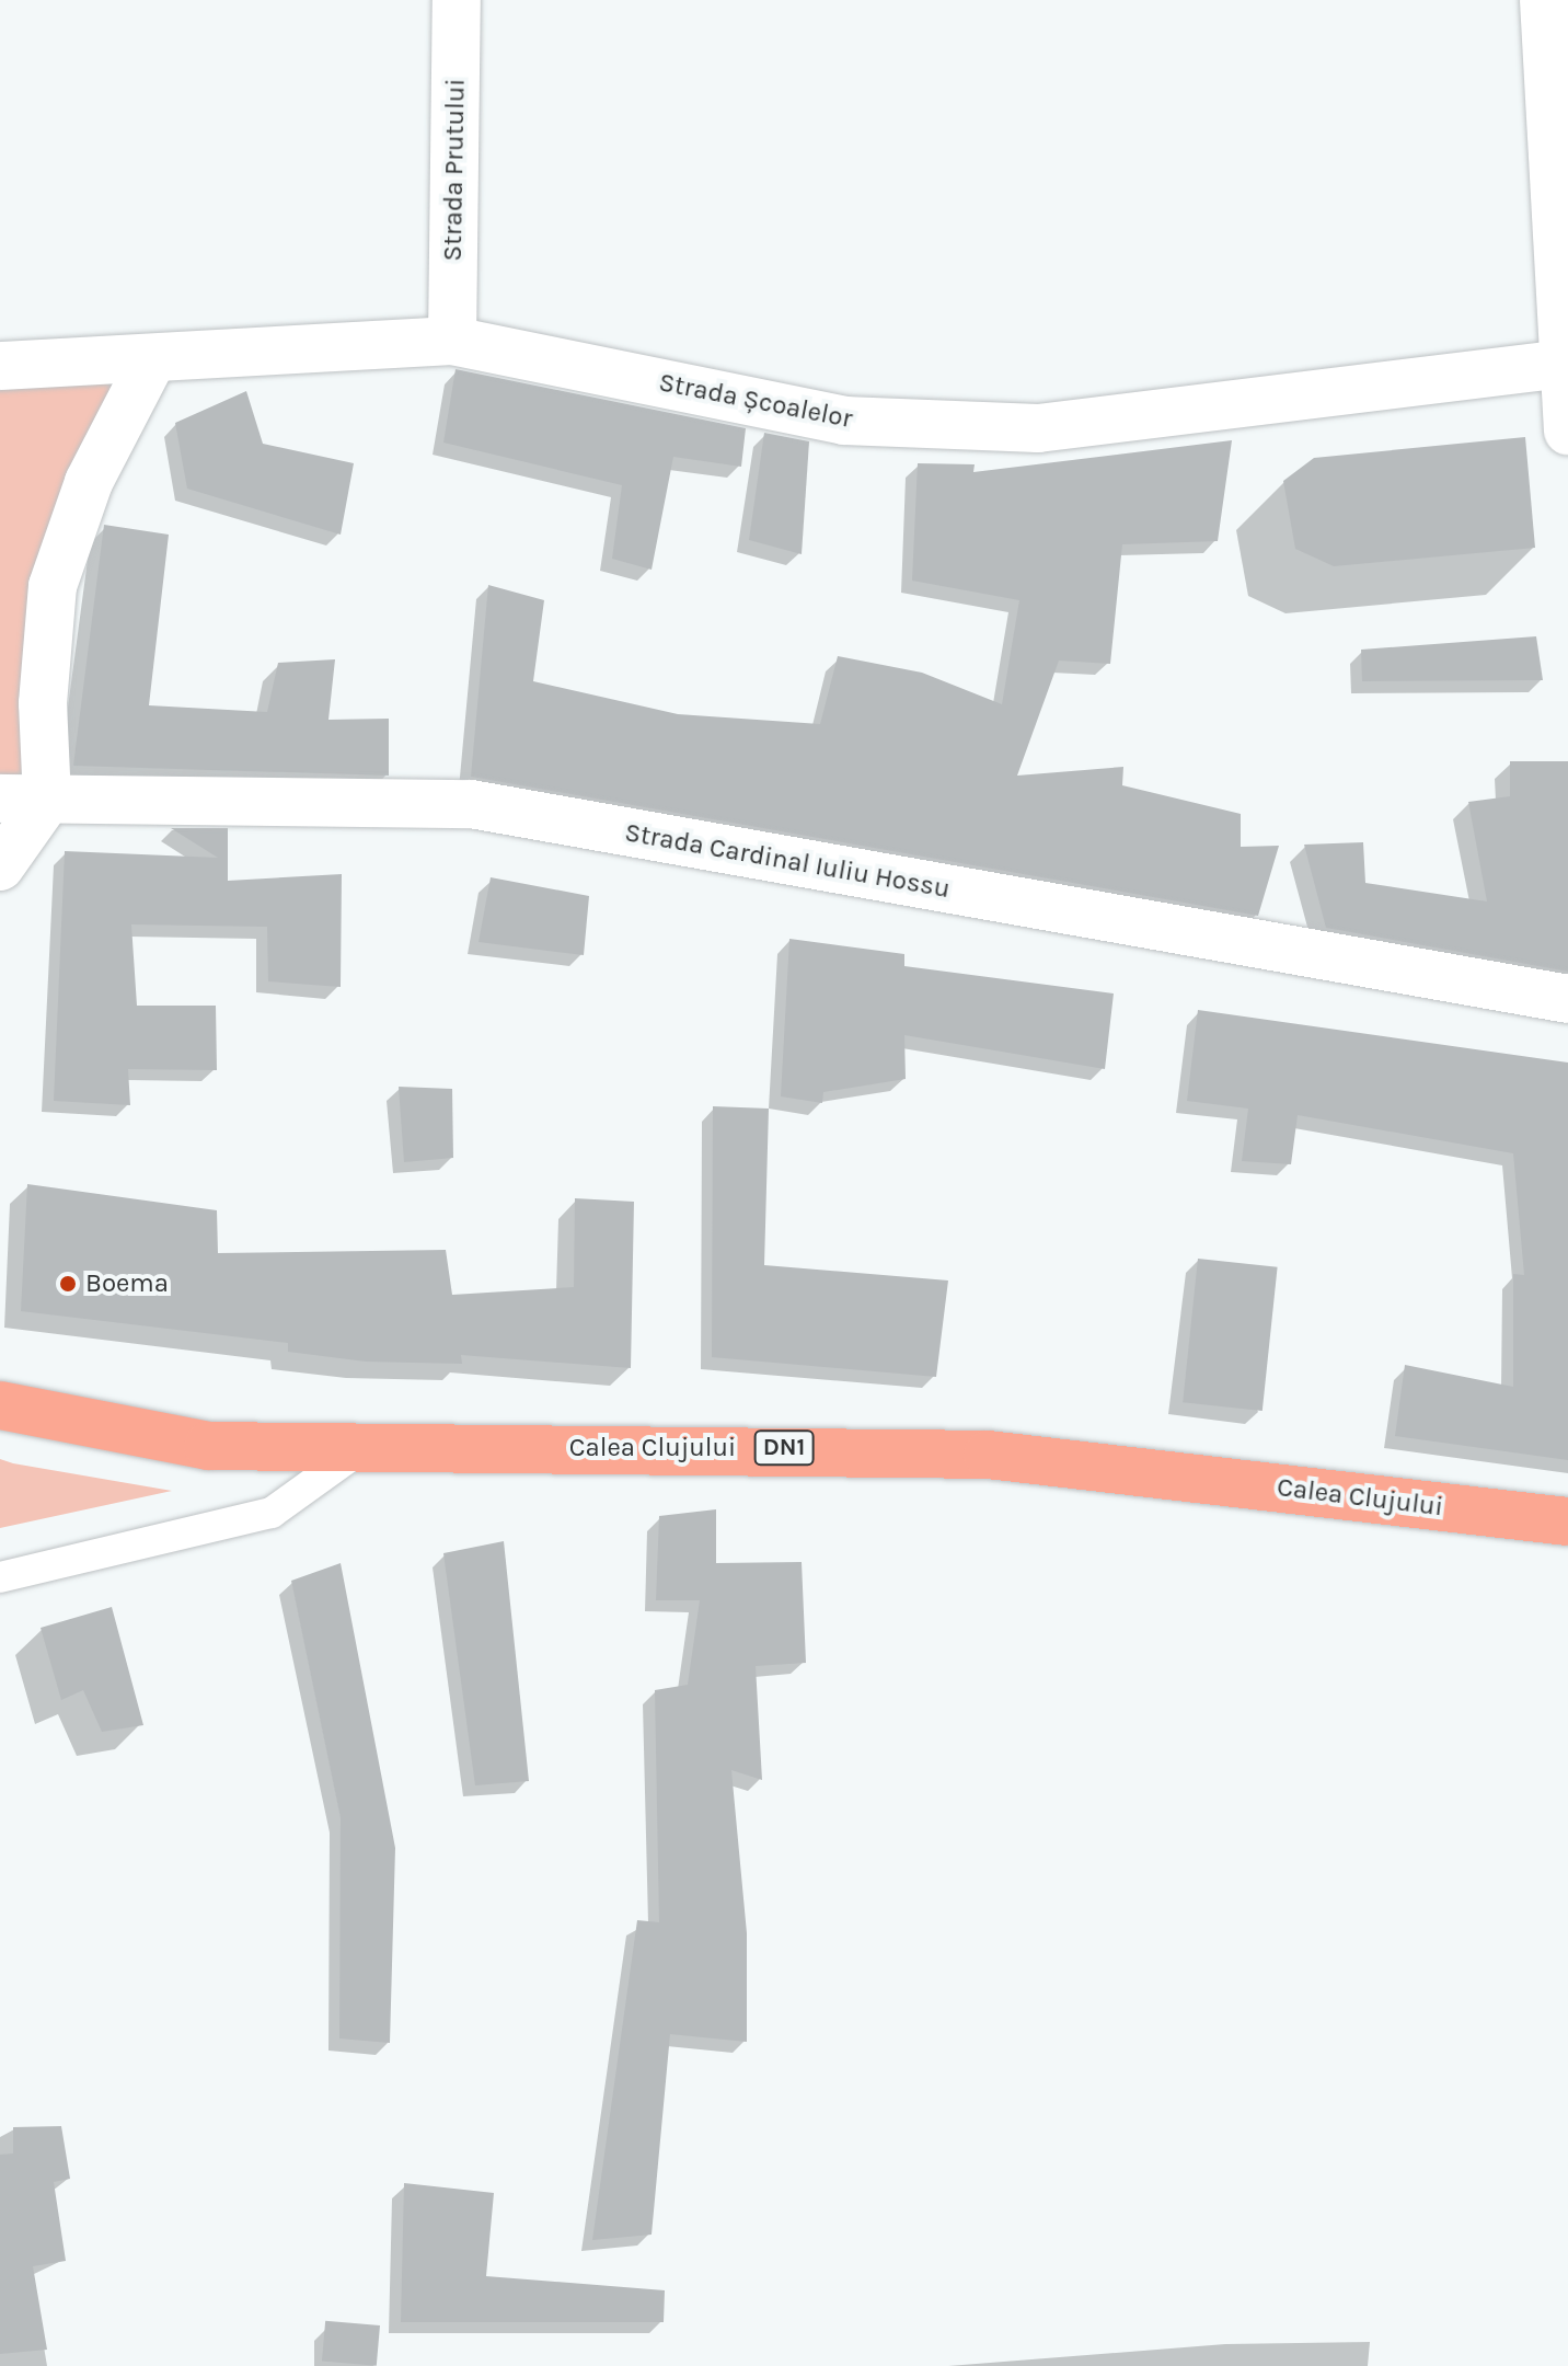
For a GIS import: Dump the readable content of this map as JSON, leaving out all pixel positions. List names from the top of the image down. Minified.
{"streets":{"main road":["Calea Clujului","DN1"],"street":["Strada Prutului","Strada Școalelor","Strada Cardinal Iuliu Hossu"]},"crossings":[["Strada Prutului","Strada Școalelor"]],"places":["Boema"]}
